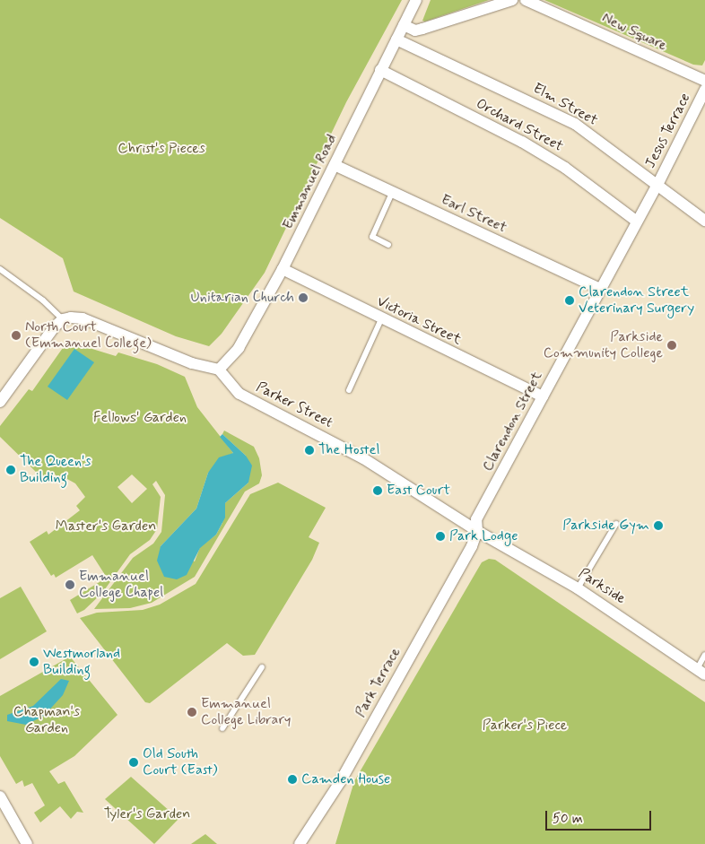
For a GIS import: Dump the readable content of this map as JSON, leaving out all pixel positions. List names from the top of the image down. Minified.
{"streets":{"street":["New Square","Elm Street","Orchard Street","Jesus Terrace","Emmanuel Road","Earl Street","Victoria Street","Parker Street","Clarendon Street","Parkside","Park Terrace"]},"crossings":[["Elm Street","Jesus Terrace"],["Elm Street","Emmanuel Road"],["Elm Street","Clarendon Street"],["Orchard Street","Emmanuel Road"],["Orchard Street","Clarendon Street"],["Jesus Terrace","Clarendon Street"],["Emmanuel Road","Earl Street"],["Emmanuel Road","Victoria Street"],["Emmanuel Road","Parker Street"],["Earl Street","Clarendon Street"],["Victoria Street","Clarendon Street"],["Parker Street","Clarendon Street"],["Parker Street","Parkside"],["Parker Street","Park Terrace"],["Clarendon Street","Parkside"],["Clarendon Street","Park Terrace"],["Parkside","Park Terrace"]],"parks":["Christ's Pieces","Fellows' Garden","Master's Garden","Chapman's Garden","Parker's Piece","Tyler's Garden"],"places":["Unitarian Church","Clarendon Street Veterinary Surgery","North Court (Emmanuel College)","Parkside Community College","The Hostel","The Queen's Building","East Court","Parkside Gym","Park Lodge","Emmanuel College Chapel","Westmorland Building","Emmanuel College Library","Old South Court (East)","Camden House"],"scale_bar":"50 m"}
